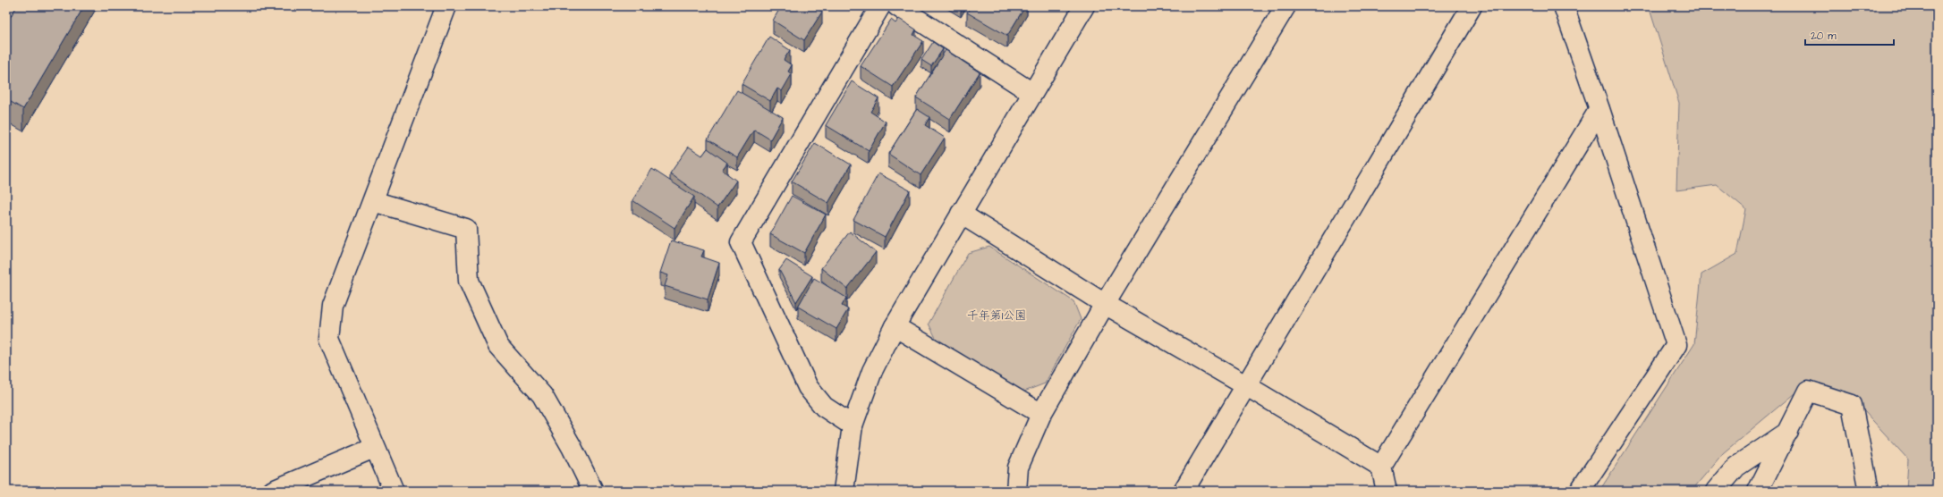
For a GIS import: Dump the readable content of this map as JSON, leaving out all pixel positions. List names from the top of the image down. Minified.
{"parks":["千年第1公園"],"scale_bar":"20 m"}
